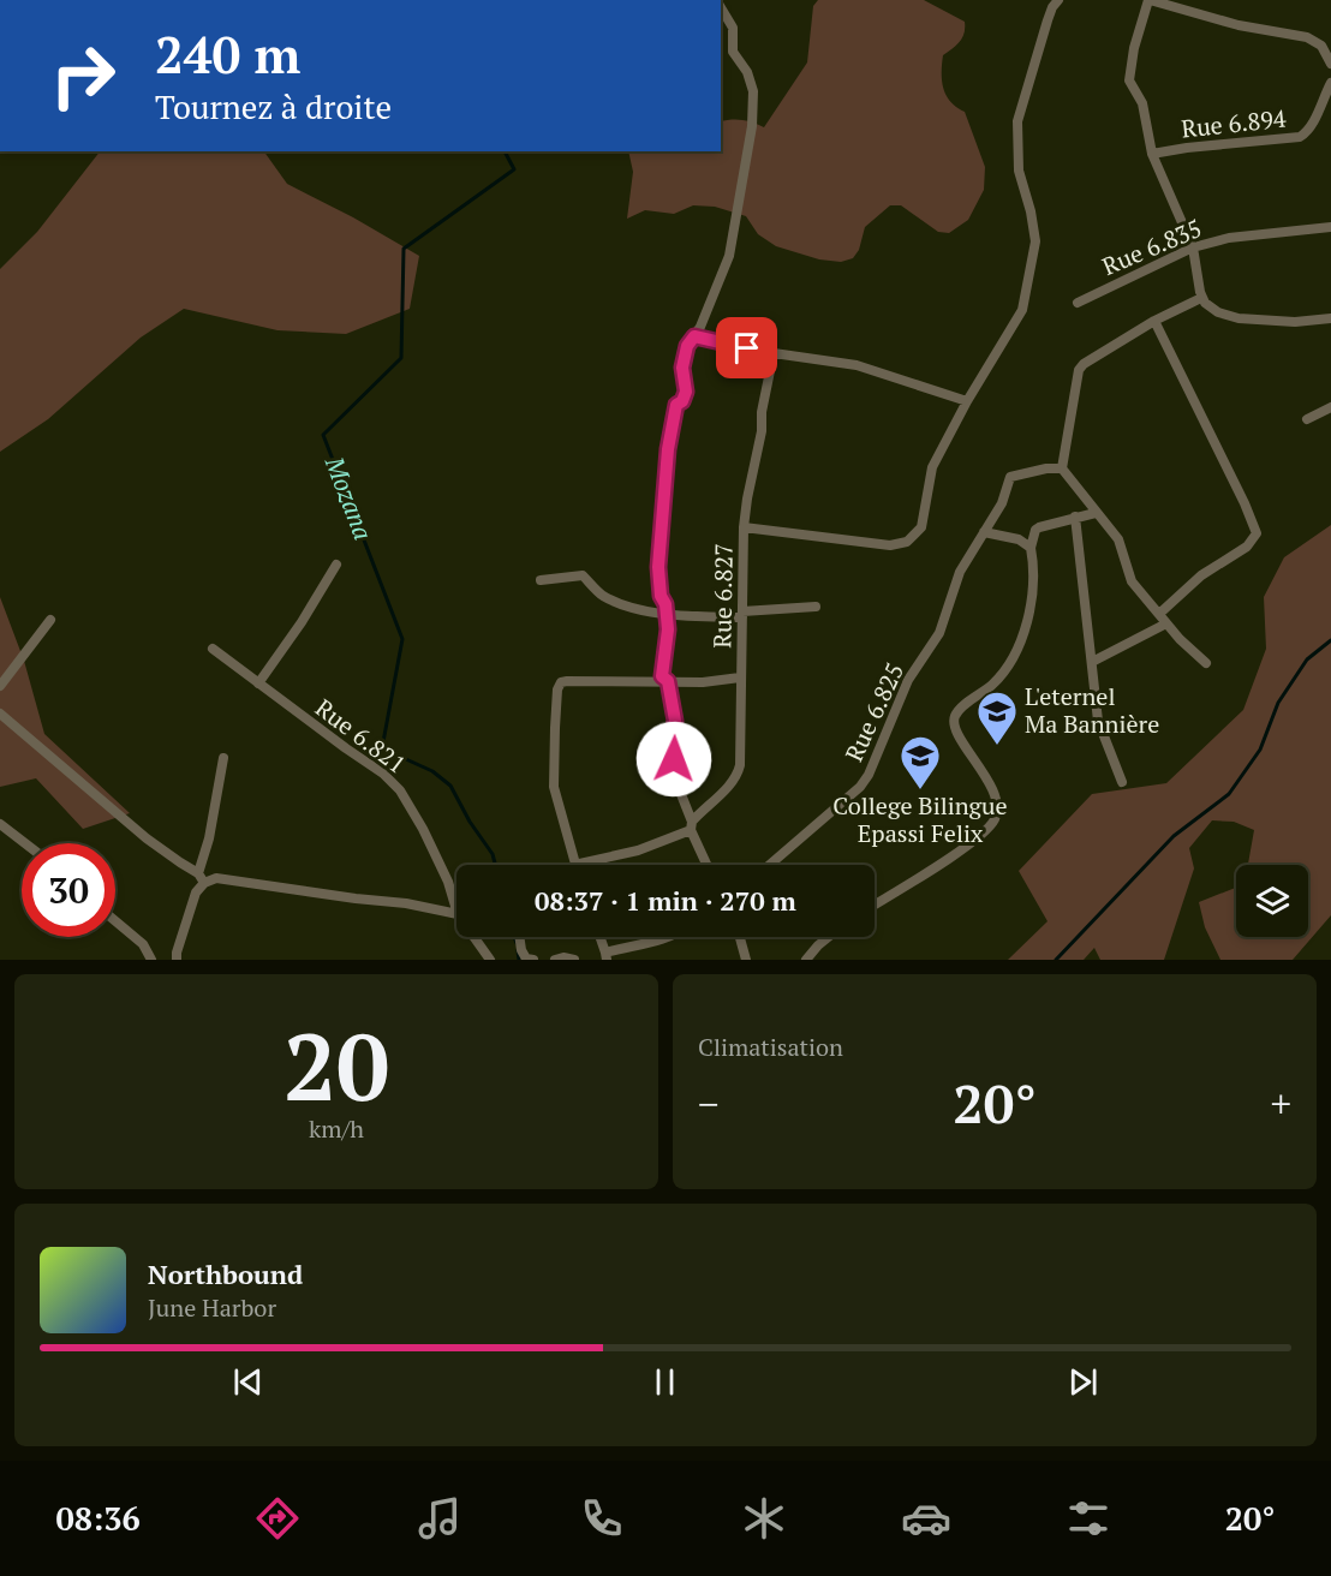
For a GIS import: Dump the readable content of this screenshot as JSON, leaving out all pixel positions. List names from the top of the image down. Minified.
{"streets":{"street":["Rue 6.894","Rue 6.835","Rue 6.827","Rue 6.825","Rue 6.821"]},"water":["Mozana"],"places":{"school or university":["L'eternel Ma Bannière","College Bilingue Epassi Felix"]},"page":{"turn":["240 m","Tournez à droite"],"limit":"30","trip":"08:37 · 1 min · 270 m","tile":[["20","km/h"],"Climatisation"],"heat":["−","20°","+"],"song":["Northbound","June Harbor"],"tabs":["08:36","20°"]}}
